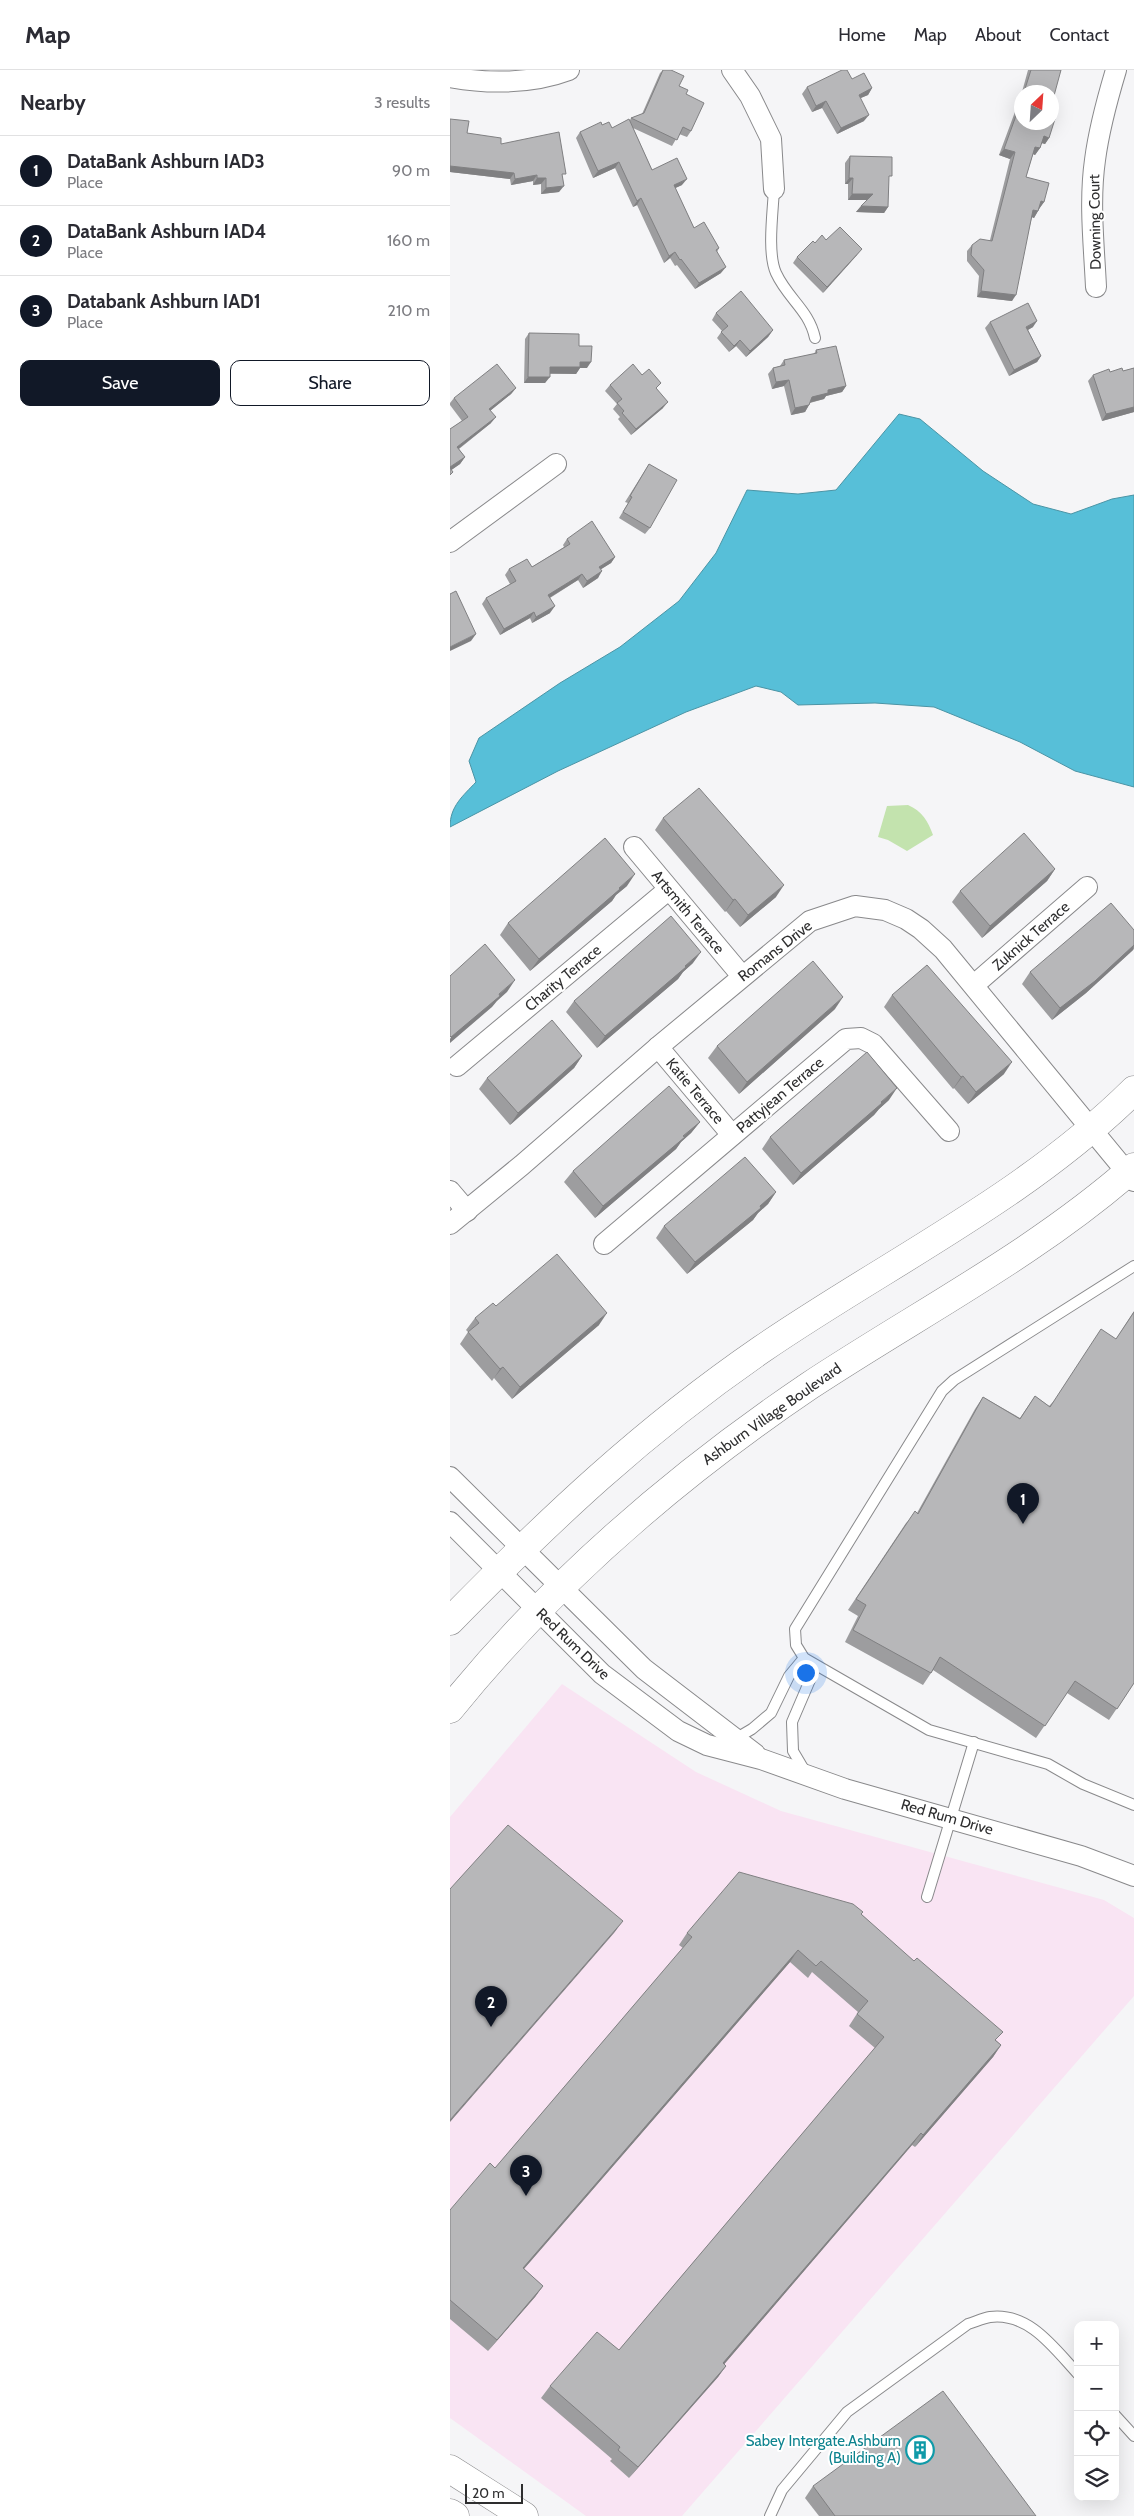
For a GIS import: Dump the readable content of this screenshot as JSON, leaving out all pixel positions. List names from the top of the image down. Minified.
{"streets":{"main road":["Ashburn Village Boulevard"],"street":["Downing Court","Artsmith Terrace","Zuknick Terrace","Romans Drive","Charity Terrace","Katie Terrace","Pattyjean Terrace","Red Rum Drive"]},"crossings":[["Artsmith Terrace","Romans Drive"],["Artsmith Terrace","Charity Terrace"],["Zuknick Terrace","Romans Drive"],["Romans Drive","Katie Terrace"],["Romans Drive","Ashburn Village Boulevard"],["Katie Terrace","Pattyjean Terrace"],["Ashburn Village Boulevard","Red Rum Drive"]],"places":{"building":["Sabey Intergate.Ashburn (Building A)"]},"scale_bar":"20 m","north":"top right","page":{"header":"Map","nav":["Home","Map","About","Contact"],"heading":["Nearby","3 results"],"list":[{"mark":"1","name":"DataBank Ashburn IAD3","note":"Place","value":"90 m"},{"mark":"2","name":"DataBank Ashburn IAD4","note":"Place","value":"160 m"},{"mark":"3","name":"Databank Ashburn IAD1","note":"Place","value":"210 m"}],"buttons":["Save","Share"],"pins":["1","2","3"],"map_buttons":["+","−"],"scale":"20 m"}}
